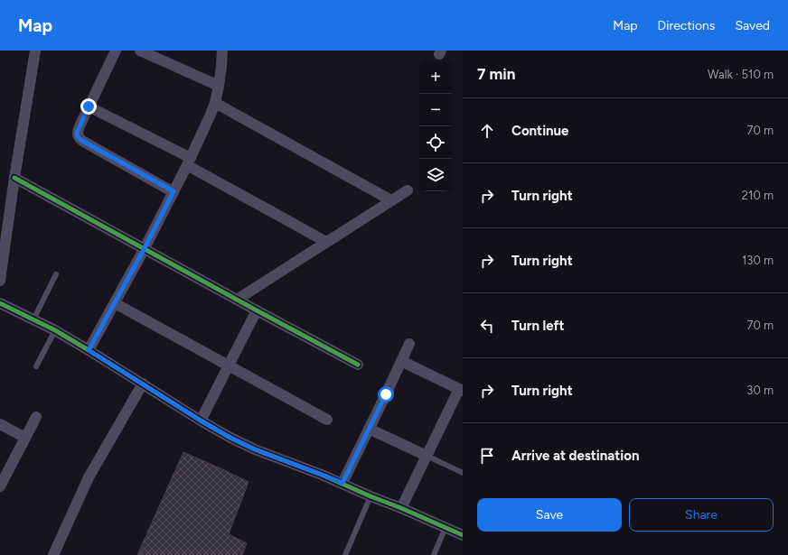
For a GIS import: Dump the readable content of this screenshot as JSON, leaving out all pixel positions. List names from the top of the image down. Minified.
{"page":{"header":"Map","nav":["Map","Directions","Saved"],"heading":["7 min","Walk · 510 m"],"map_buttons":["+","−"],"list":[["Continue","70 m"],["Turn right","210 m"],["Turn right","130 m"],["Turn left","70 m"],["Turn right","30 m"],"Arrive at destination"],"buttons":["Save","Share"]}}
